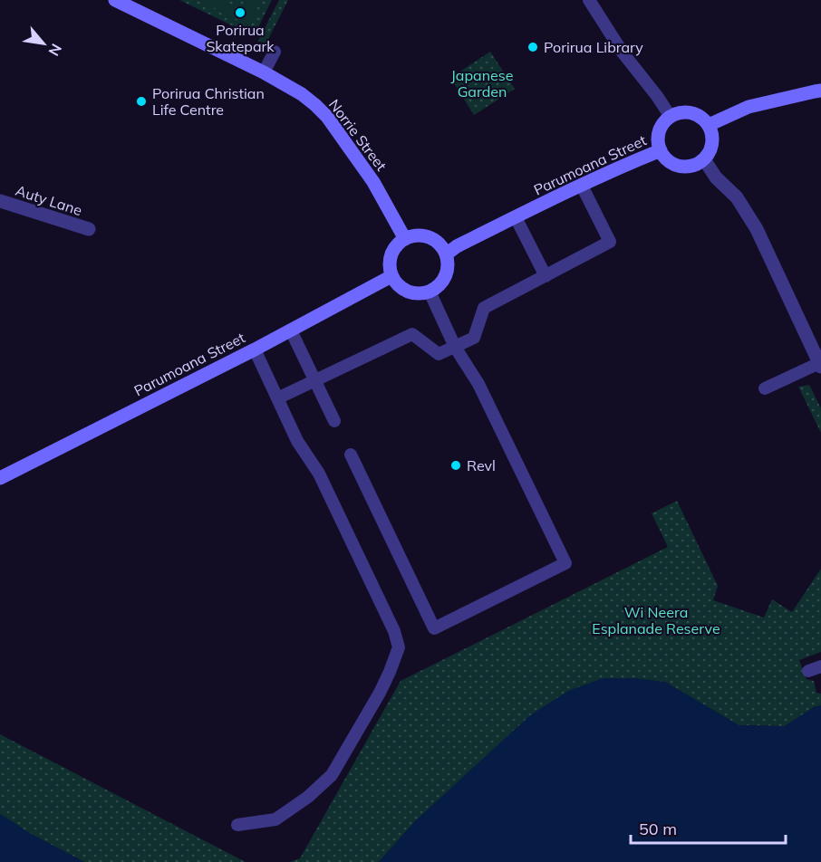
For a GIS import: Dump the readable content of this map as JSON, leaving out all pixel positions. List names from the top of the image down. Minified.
{"streets":{"main road":["Norrie Street","Parumoana Street"],"street":["Auty Lane"]},"crossings":[["Norrie Street","Parumoana Street"]],"parks":["Japanese Garden","Wi Neera Esplanade Reserve"],"places":["Porirua Skatepark","Porirua Library","Porirua Christian Life Centre","Revl"],"scale_bar":"50 m","north":"bottom right"}
